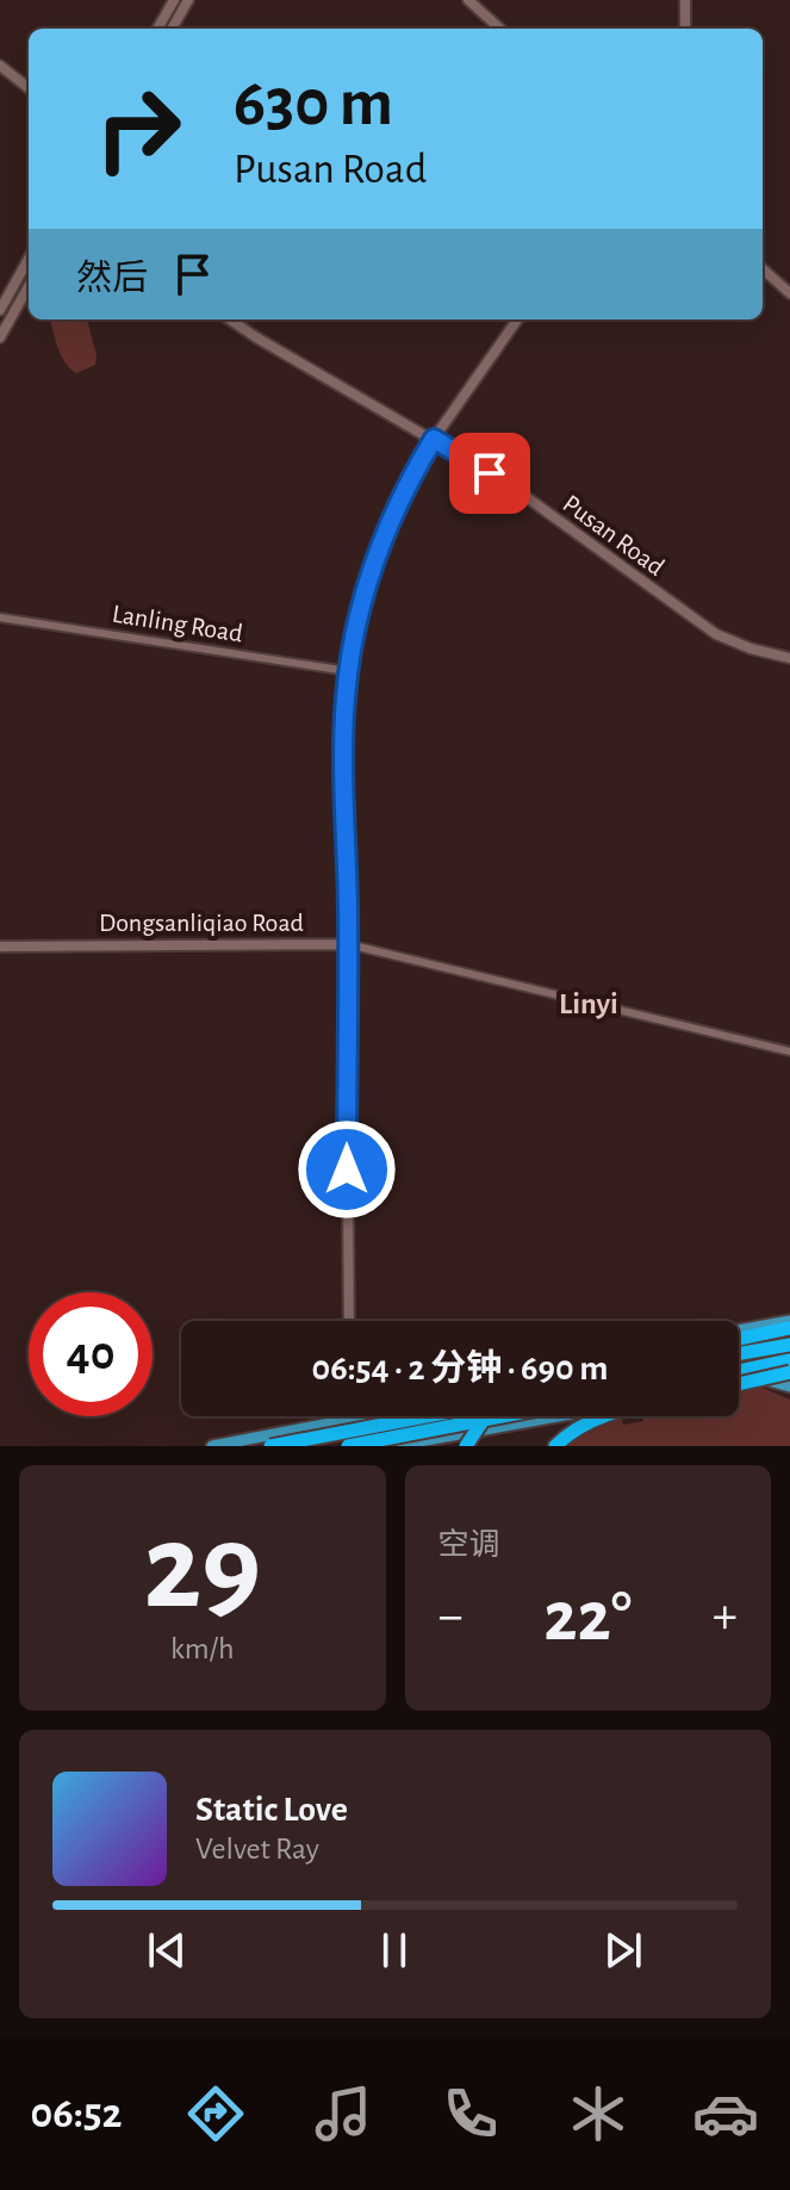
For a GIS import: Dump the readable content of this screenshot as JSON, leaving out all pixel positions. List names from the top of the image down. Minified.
{"streets":{"street":["Pusan Road","Lanling Road","Dongsanliqiao Road"]},"districts":["Linyi"],"page":{"turn":["630 m","Pusan Road"],"then":"然后","limit":"40","trip":"06:54 · 2 分钟 · 690 m","tile":[["29","km/h"],"空调"],"heat":["−","22°","+"],"song":["Static Love","Velvet Ray"],"tabs":"06:52"}}
